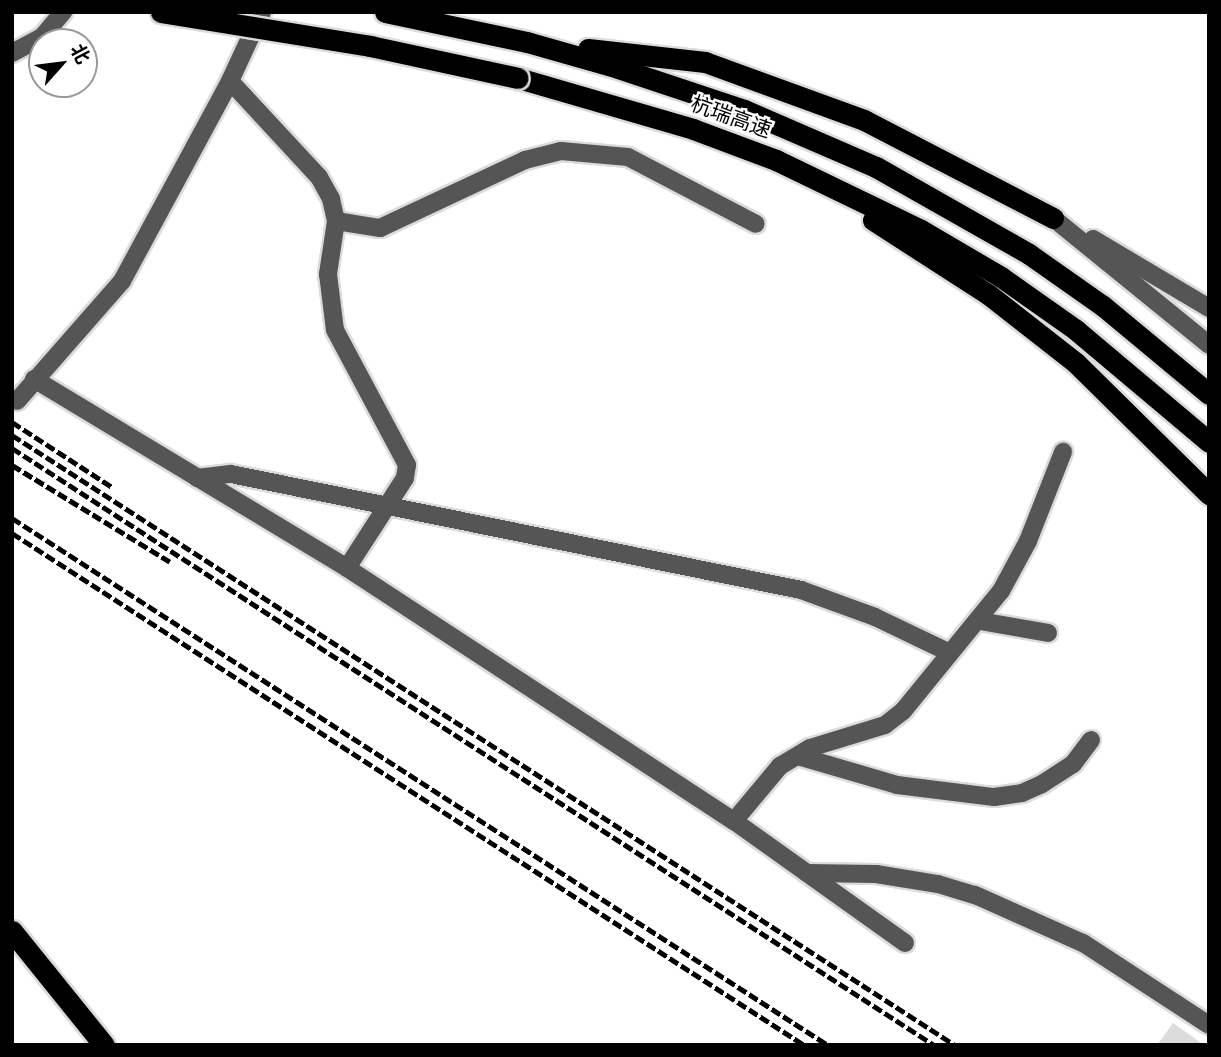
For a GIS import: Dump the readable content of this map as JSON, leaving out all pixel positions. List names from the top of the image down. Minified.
{"streets":{"highway":["杭瑞高速"]},"north":"top right"}
